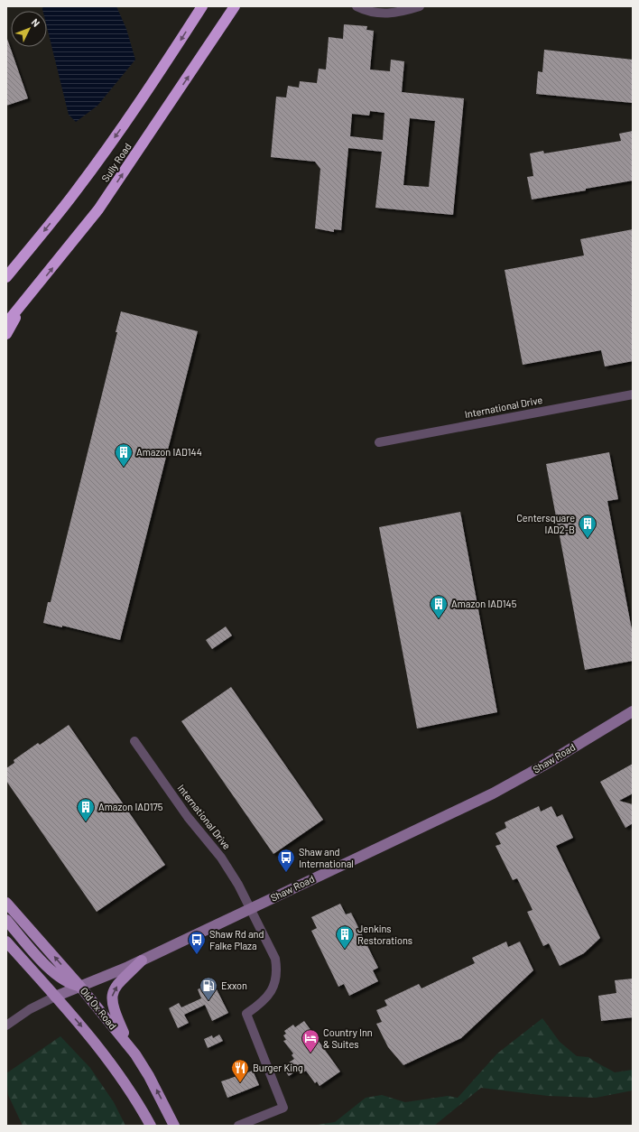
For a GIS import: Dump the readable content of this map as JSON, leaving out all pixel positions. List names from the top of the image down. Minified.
{"streets":{"highway":["Sully Road"],"main road":["Shaw Road","Old Ox Road"],"street":["International Drive"]},"crossings":[["International Drive","Shaw Road"],["Shaw Road","Old Ox Road"]],"places":{"building":["Amazon IAD144","Centersquare IAD2-B","Amazon IAD145","Amazon IAD175","Jenkins Restorations"],"bus stop":["Shaw and International","Shaw Rd and Falke Plaza"],"fuel station":["Exxon"],"hotel":["Country Inn & Suites"],"restaurant":["Burger King"]},"north":"top right"}
